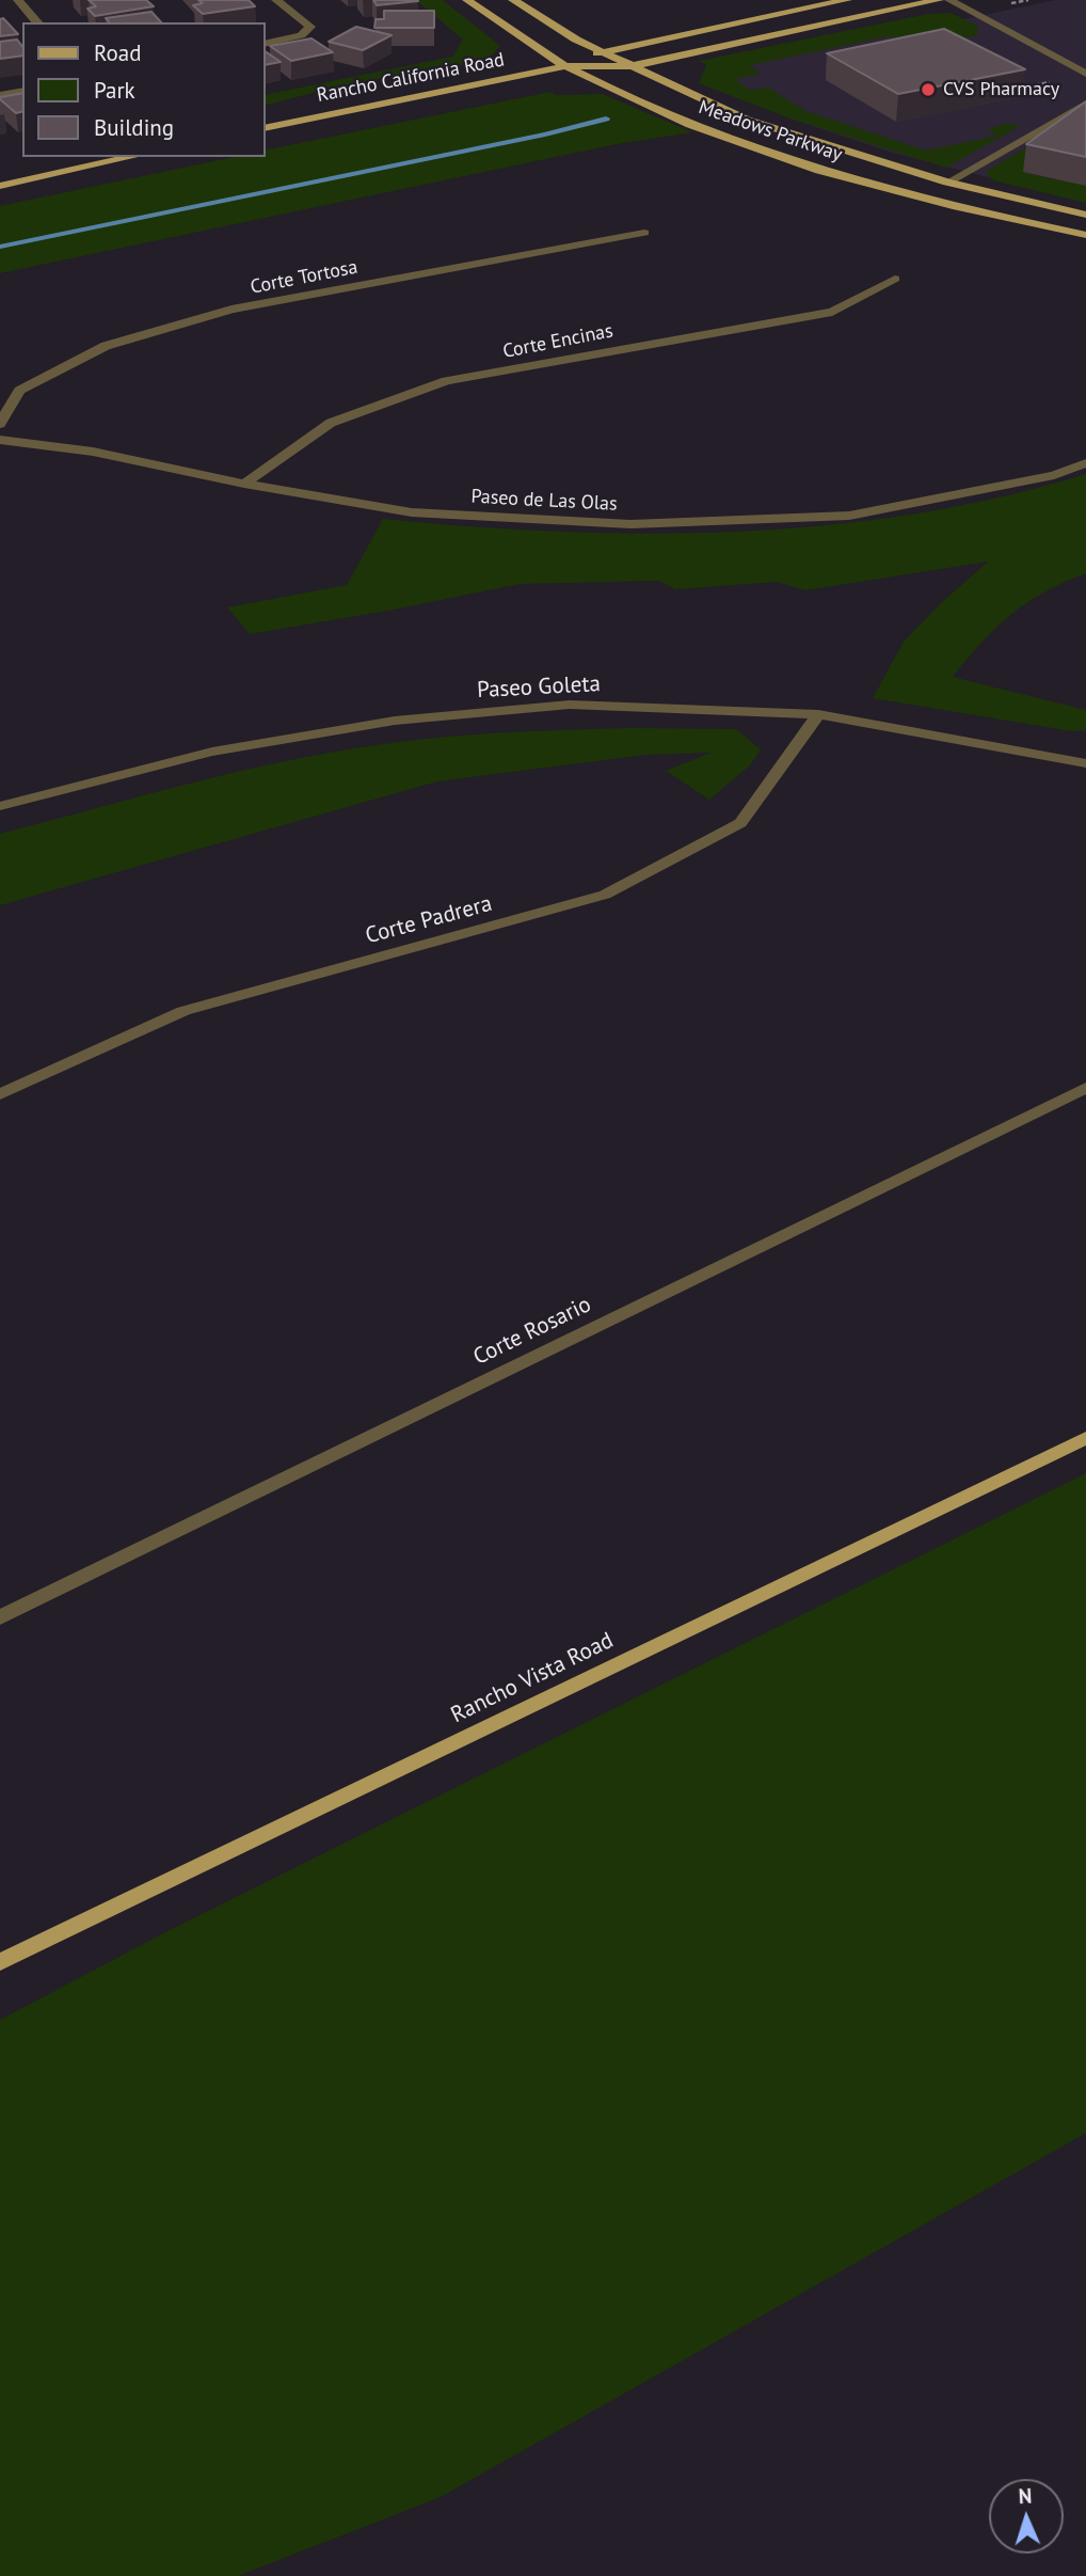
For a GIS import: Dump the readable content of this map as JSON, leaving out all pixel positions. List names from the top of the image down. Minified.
{"streets":{"main road":["Rancho California Road","Meadows Parkway","Rancho Vista Road"],"street":["Corte Tortosa","Corte Encinas","Paseo de Las Olas","Paseo Goleta","Corte Padrera","Corte Rosario"]},"crossings":[["Rancho California Road","Meadows Parkway"],["Corte Encinas","Paseo de Las Olas"],["Paseo Goleta","Corte Padrera"]],"places":["CVS Pharmacy"],"legend":["Road","Park","Building"],"north":"top"}
